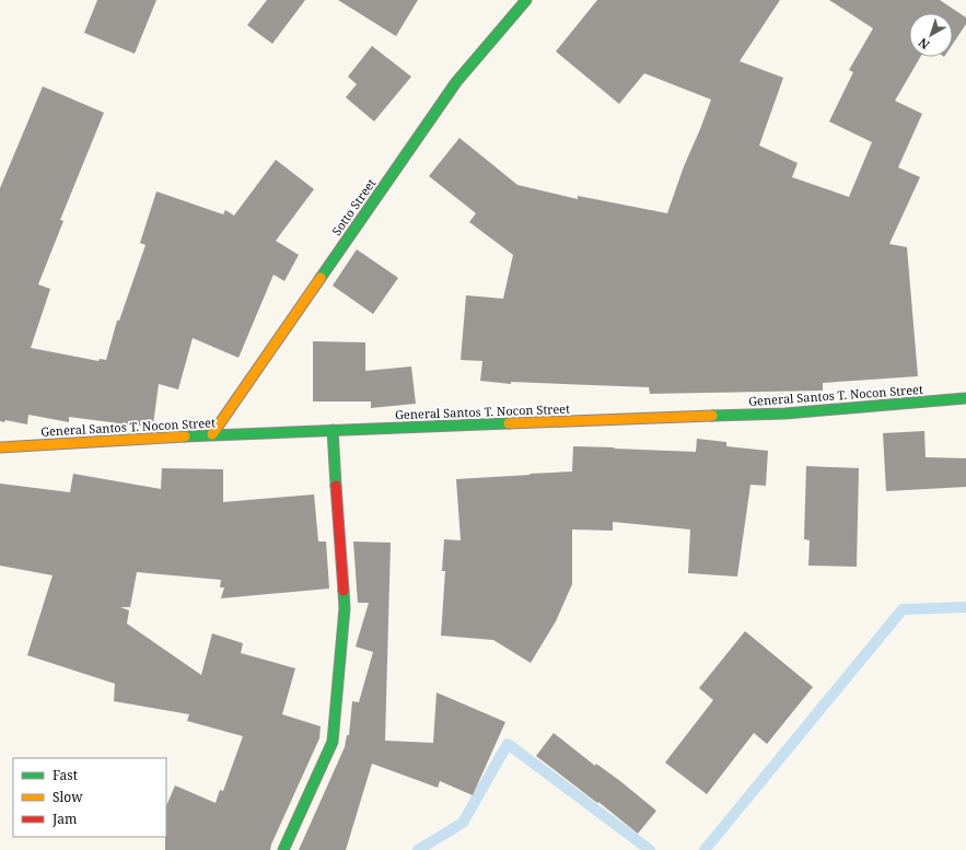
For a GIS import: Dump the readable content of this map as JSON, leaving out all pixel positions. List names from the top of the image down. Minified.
{"streets":{"main road":["Sotto Street","General Santos T. Nocon Street"]},"crossings":[["Sotto Street","General Santos T. Nocon Street"]],"legend":["Fast","Slow","Jam"],"north":"bottom left"}
